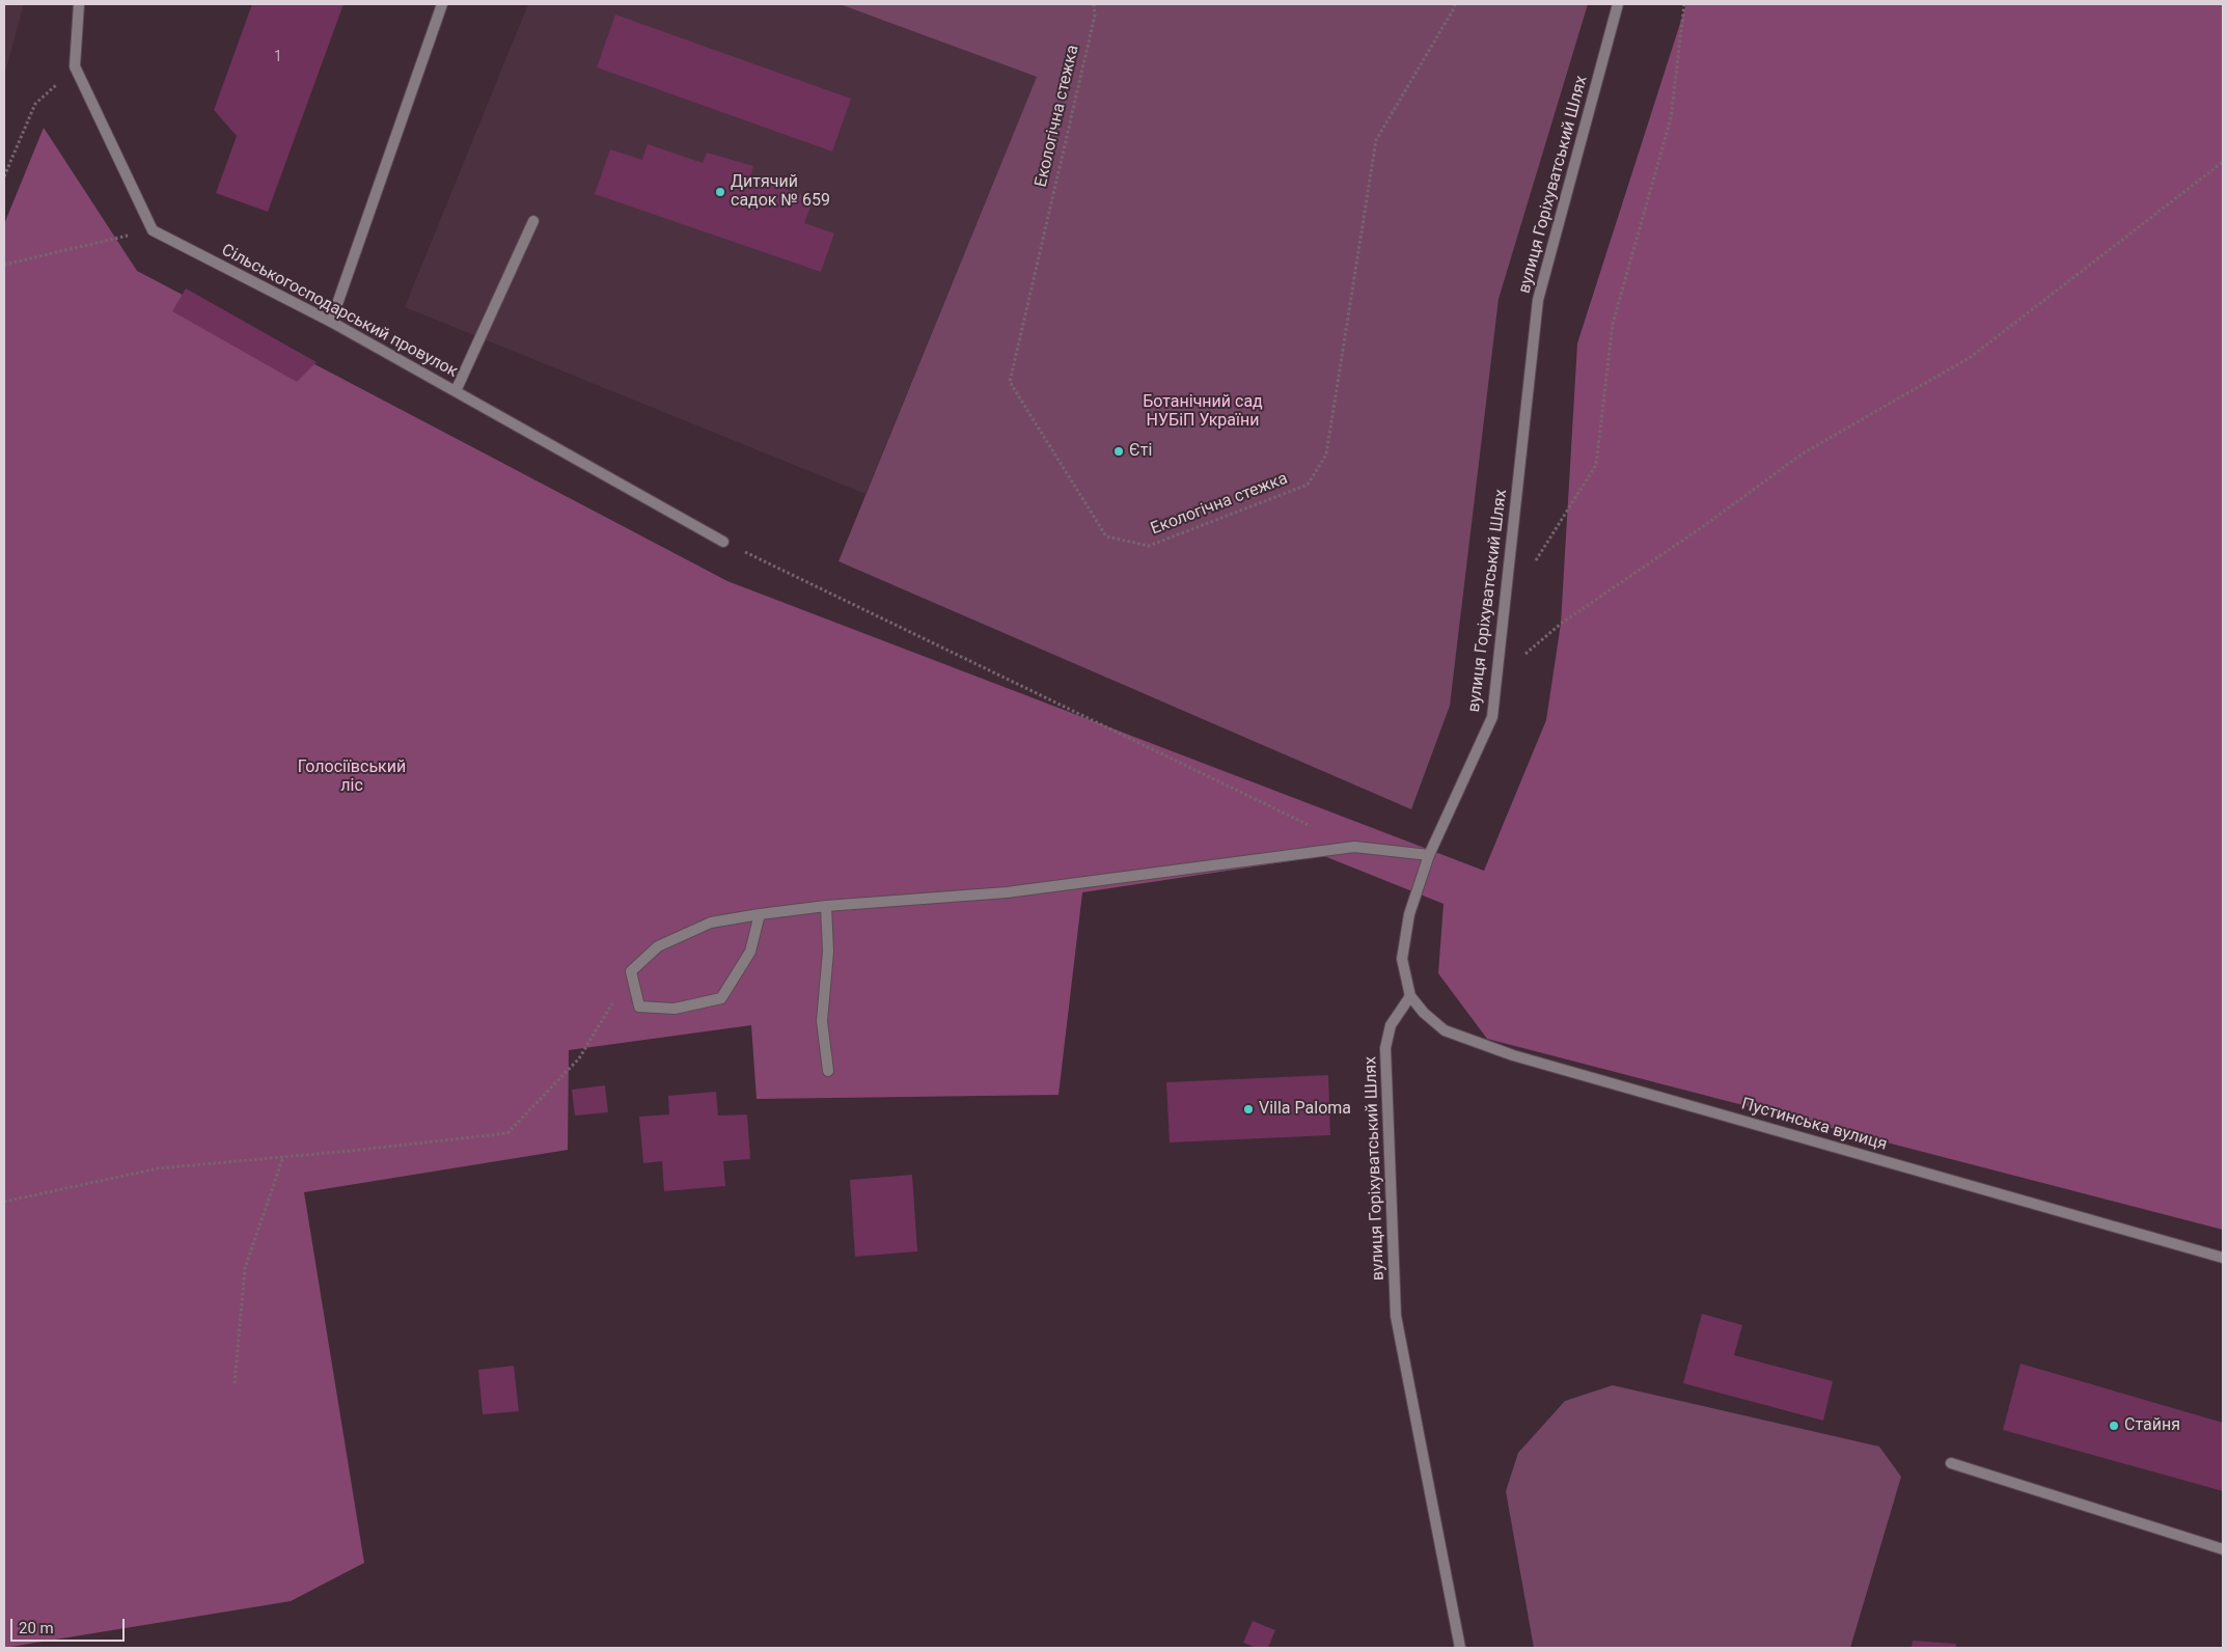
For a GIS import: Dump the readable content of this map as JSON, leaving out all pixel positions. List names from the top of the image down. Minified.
{"streets":{"street":["вулиця Горіхуватський Шлях","Сільськогосподарський провулок","Пустинська вулиця"],"path":["Екологічна стежка"]},"crossings":[["вулиця Горіхуватський Шлях","Пустинська вулиця"]],"parks":["Ботанічний сад НУБіП України","Голосіївський ліс"],"places":["Дитячий садок № 659","Єті","Villa Paloma","Стайня"],"house_numbers":["1"],"scale_bar":"20 m"}
